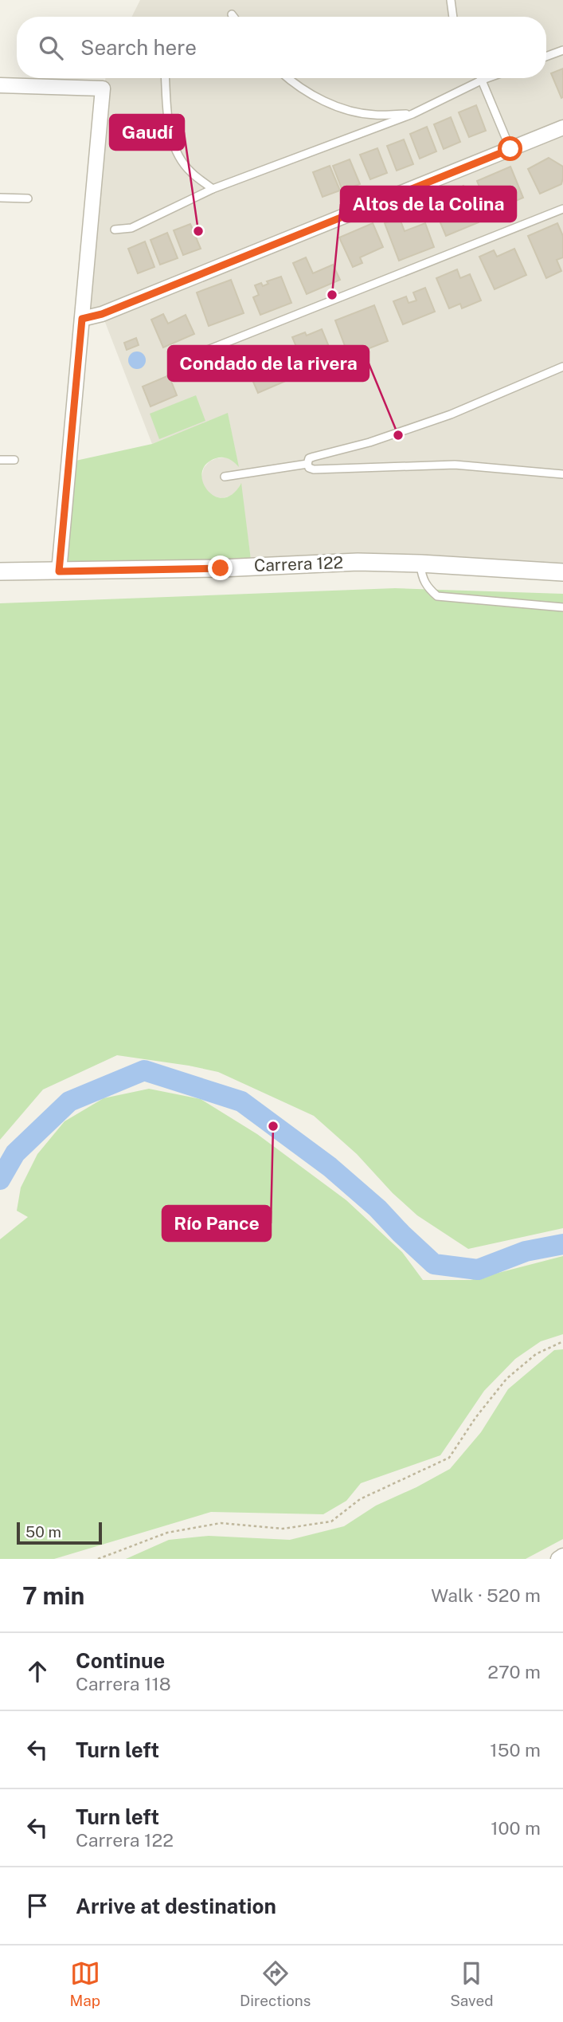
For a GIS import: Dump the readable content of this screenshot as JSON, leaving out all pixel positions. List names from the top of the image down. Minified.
{"streets":{"street":["Carrera 122"]},"places":["Gaudí","Altos de la Colina","Condado de la rivera","Río Pance"],"scale_bar":"50 m","page":{"search":"Search here","scale":"50 m","heading":["7 min","Walk · 520 m"],"list":[["Continue","Carrera 118","270 m"],["Turn left","150 m"],["Turn left","Carrera 122","100 m"],"Arrive at destination"],"nav":["Map","Directions","Saved"]}}
